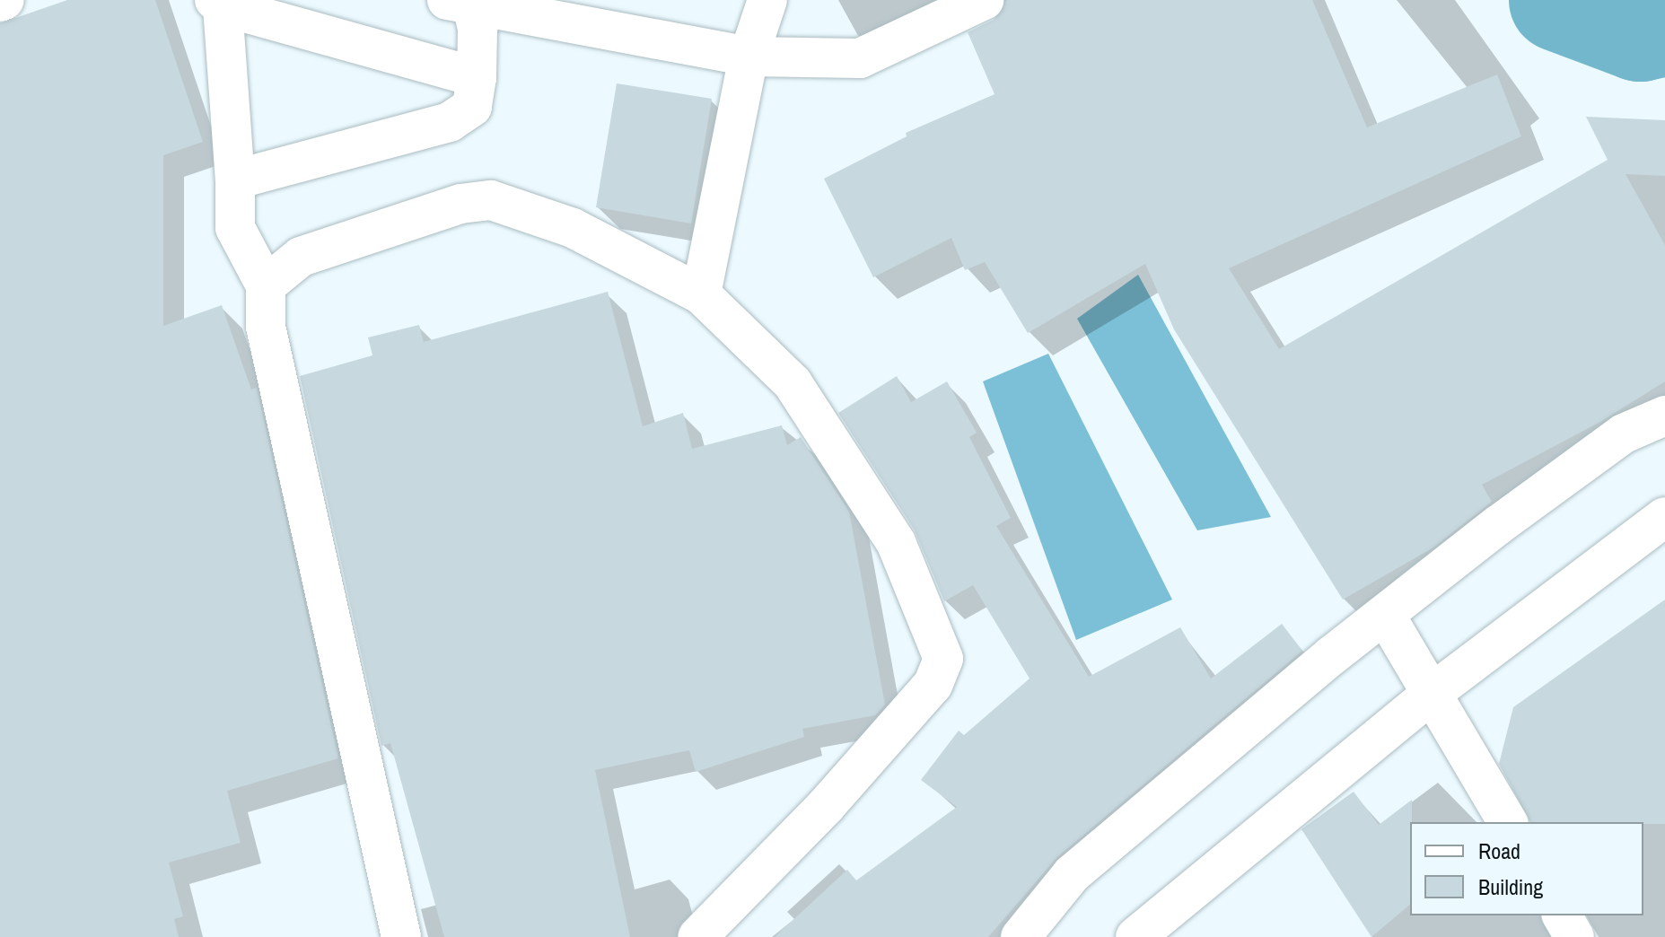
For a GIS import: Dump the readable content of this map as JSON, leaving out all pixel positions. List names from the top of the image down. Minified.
{"legend":["Road","Building"]}
